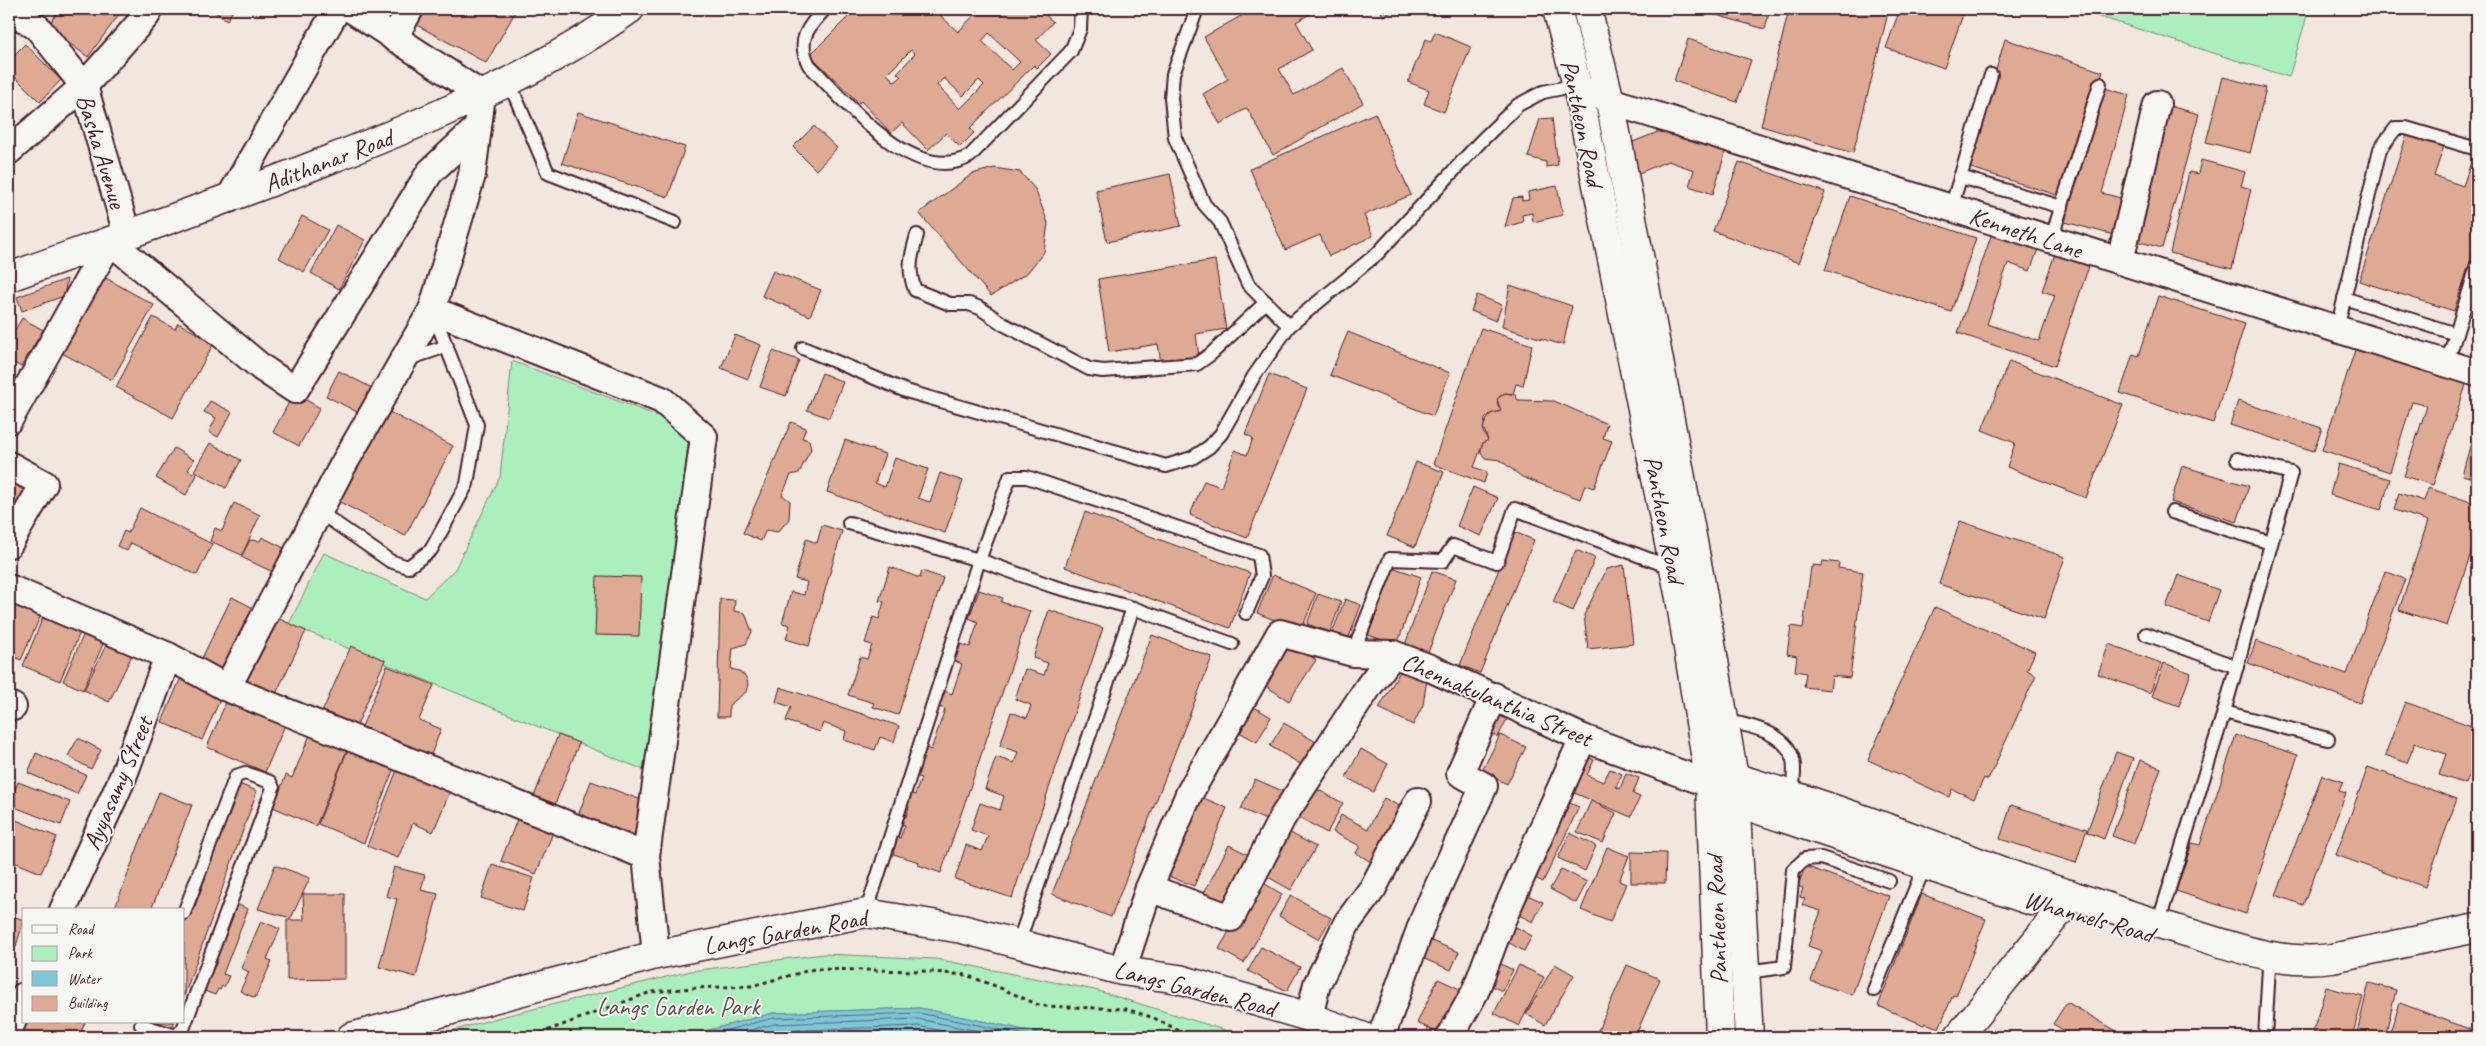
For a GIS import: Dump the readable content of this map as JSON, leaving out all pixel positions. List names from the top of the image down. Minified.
{"streets":{"main road":["Pantheon Road","Adithanar Road","Whannels Road","Langs Garden Road"],"street":["Basha Avenue","Kenneth Lane","Chennakulanthia Street","Ayyasamy Street"]},"crossings":[["Pantheon Road","Kenneth Lane"],["Pantheon Road","Chennakulanthia Street"],["Pantheon Road","Whannels Road"],["Basha Avenue","Adithanar Road"],["Chennakulanthia Street","Whannels Road"]],"parks":["Langs Garden Park"],"legend":["Road","Park","Water","Building"]}
